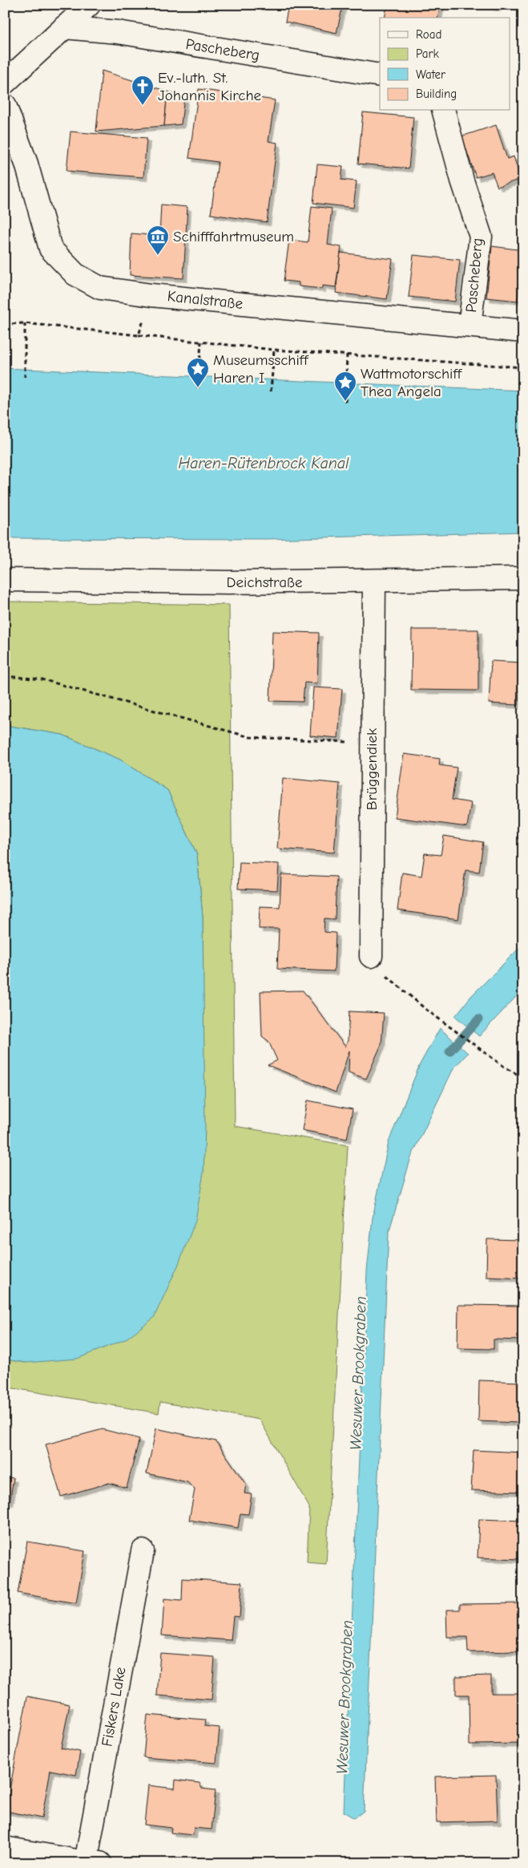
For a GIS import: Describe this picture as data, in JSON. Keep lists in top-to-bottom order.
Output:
{
  "streets": {
    "street": [
      "Pascheberg",
      "Kanalstraße",
      "Deichstraße",
      "Brüggendiek",
      "Fiskers Lake"
    ]
  },
  "crossings": [
    ["Pascheberg", "Kanalstraße"],
    ["Deichstraße", "Brüggendiek"]
  ],
  "water": ["Haren-Rütenbrock Kanal", "Wesuwer Brookgraben"],
  "places": {
    "church": ["Ev.-luth. St. Johannis Kirche"],
    "museum": ["Schifffahrtmuseum"],
    "place": ["Museumsschiff Haren I", "Wattmotorschiff Thea Angela"]
  },
  "legend": [
    "Road",
    "Park",
    "Water",
    "Building"
  ]
}
